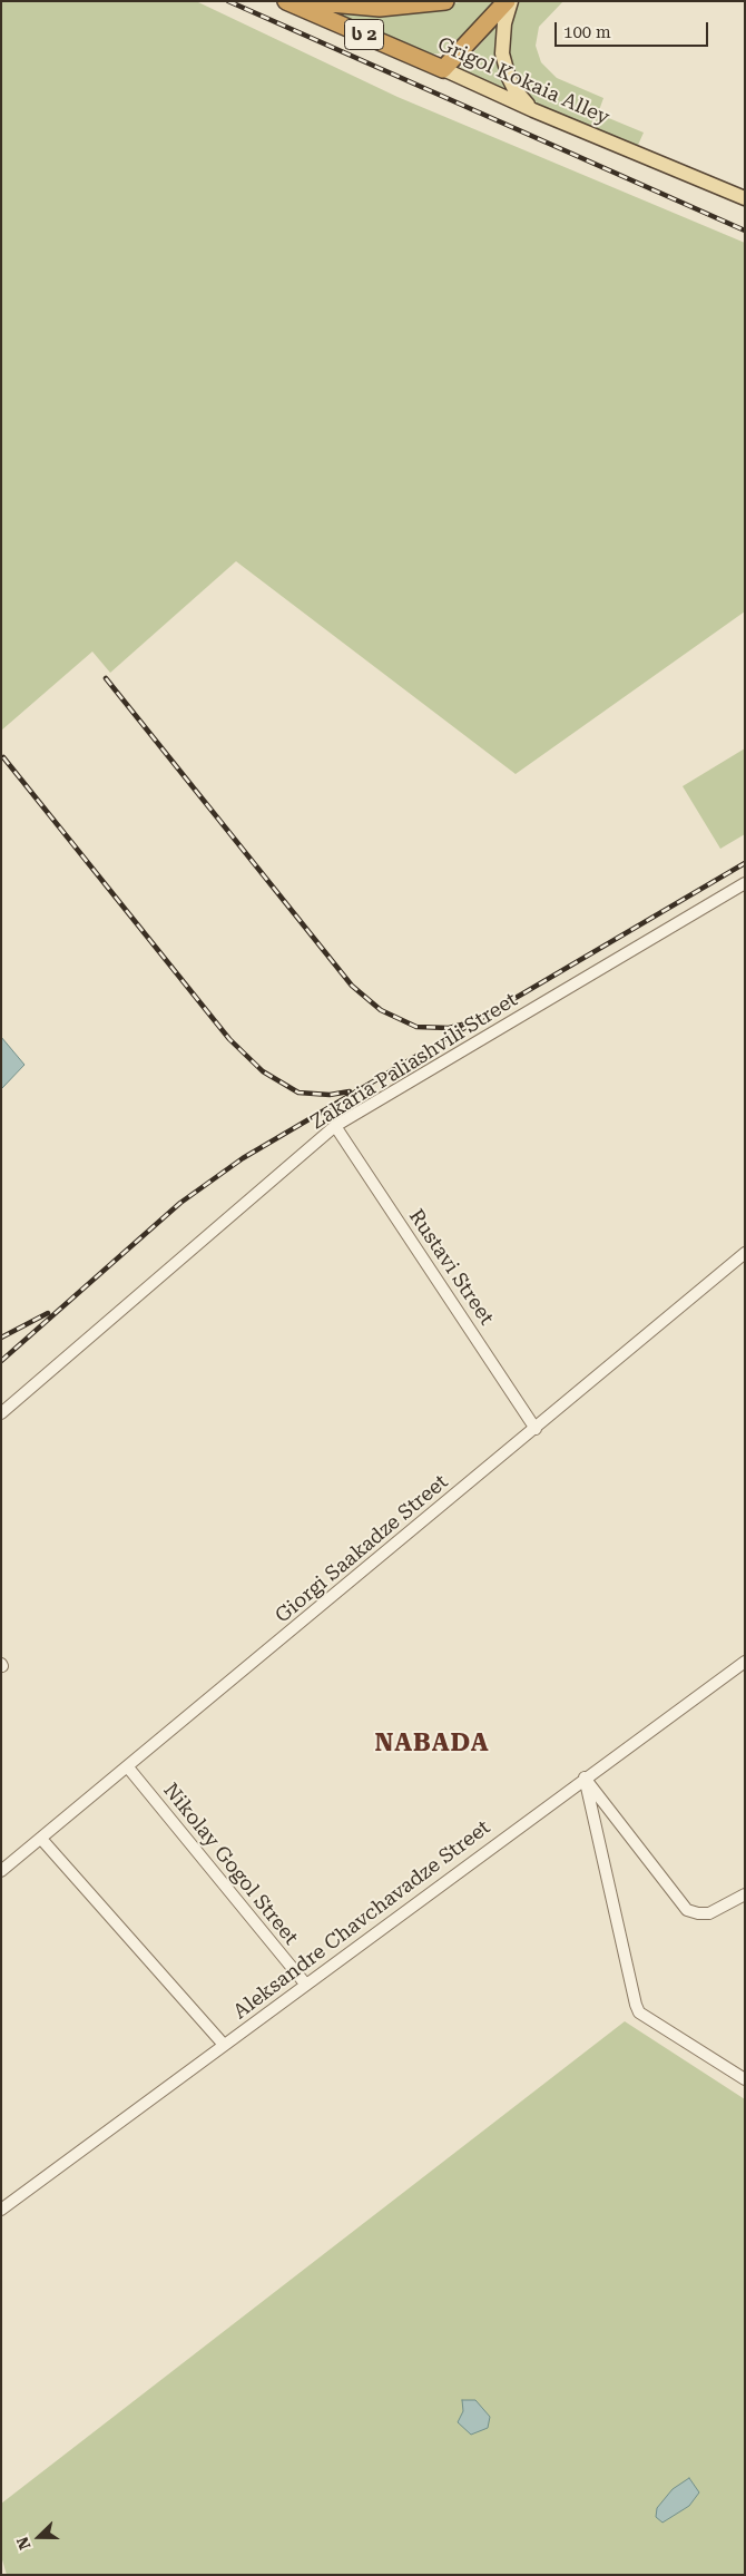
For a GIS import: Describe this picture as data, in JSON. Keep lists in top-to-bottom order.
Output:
{
  "streets": {
    "highway": ["ს 2", "Grigol Kokaia Alley"],
    "street": [
      "Zakaria Paliashvili Street",
      "Rustavi Street",
      "Giorgi Saakadze Street",
      "Nikolay Gogol Street",
      "Aleksandre Chavchavadze Street"
    ]
  },
  "crossings": [
    ["Zakaria Paliashvili Street", "Rustavi Street"],
    ["Rustavi Street", "Giorgi Saakadze Street"],
    ["Giorgi Saakadze Street", "Nikolay Gogol Street"],
    ["Nikolay Gogol Street", "Aleksandre Chavchavadze Street"]
  ],
  "districts": ["NABADA"],
  "scale_bar": "100 m",
  "north": "left"
}
